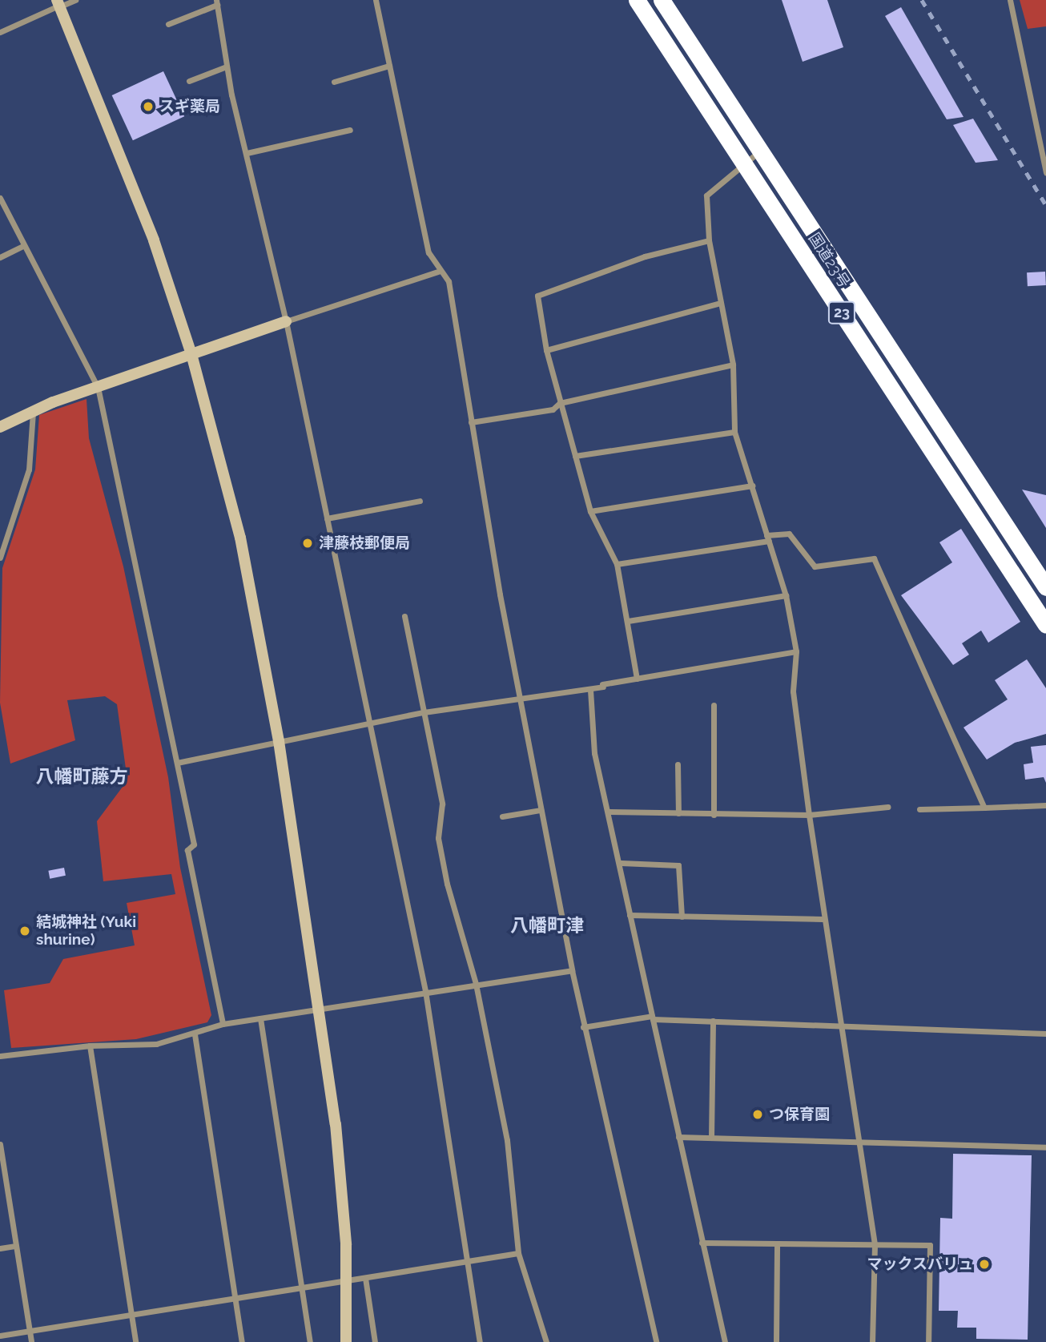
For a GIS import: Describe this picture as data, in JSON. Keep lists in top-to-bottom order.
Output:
{
  "streets": {
    "highway": ["国道23号", "23"]
  },
  "districts": ["八幡町藤方", "八幡町津"],
  "places": [
    "スギ薬局",
    "津藤枝郵便局",
    "結城神社 (Yuki shurine)",
    "つ保育園",
    "マックスバリュ"
  ]
}
